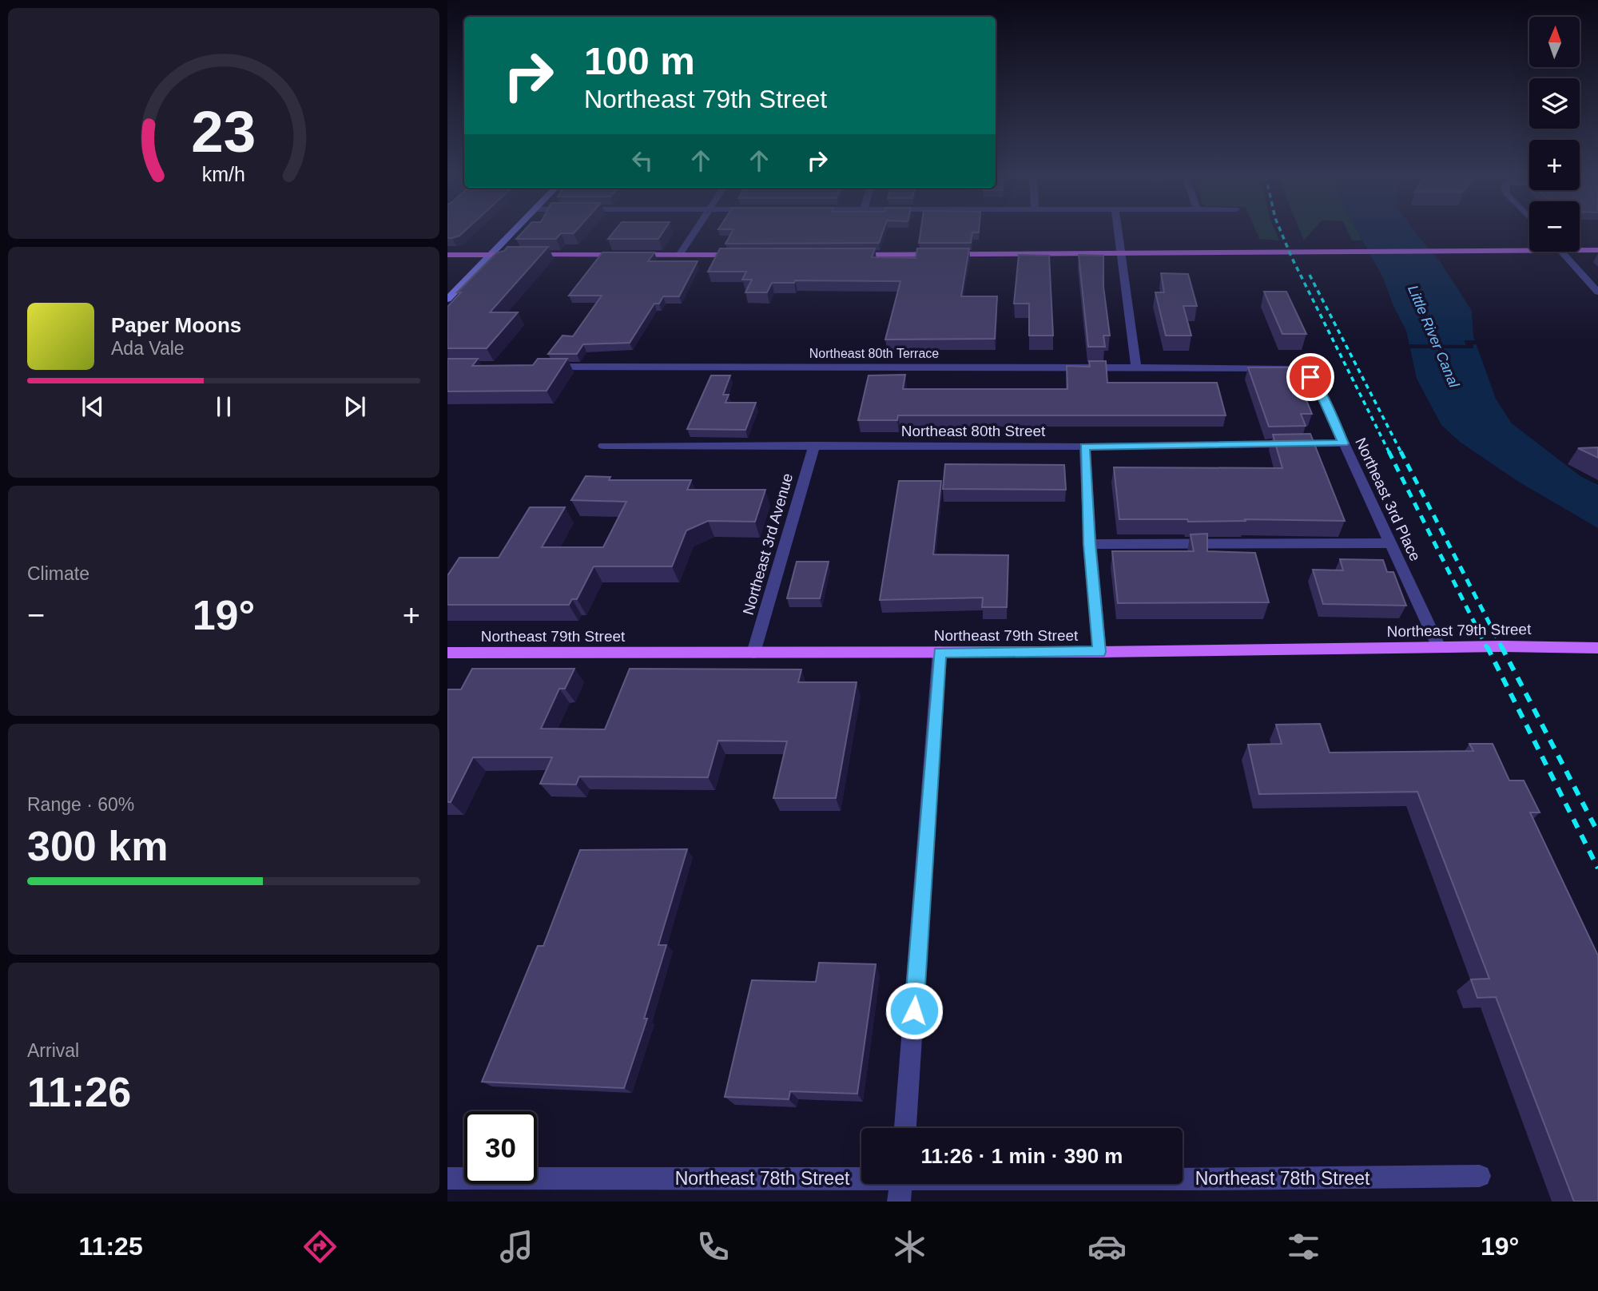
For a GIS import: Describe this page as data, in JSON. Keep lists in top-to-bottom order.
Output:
{
  "streets": {
    "main road": ["Northeast 79th Street"],
    "street": [
      "Northeast 80th Terrace",
      "Northeast 80th Street",
      "Northeast 3rd Place",
      "Northeast 3rd Avenue",
      "Northeast 78th Street"
    ]
  },
  "crossings": [
    ["Northeast 80th Terrace", "Northeast 3rd Place"],
    ["Northeast 80th Street", "Northeast 3rd Place"],
    ["Northeast 80th Street", "Northeast 3rd Avenue"],
    ["Northeast 3rd Place", "Northeast 79th Street"],
    ["Northeast 3rd Avenue", "Northeast 79th Street"]
  ],
  "water": ["Little River Canal"],
  "north": "top",
  "page": {
    "map_buttons": ["+", "−"],
    "turn": ["100 m", "Northeast 79th Street"],
    "song": ["Paper Moons", "Ada Vale"],
    "tile": [
      "Climate",
      ["Range · 60%", "300 km"],
      ["Arrival", "11:26"]
    ],
    "heat": ["−", "19°", "+"],
    "limit": "30",
    "trip": "11:26 · 1 min · 390 m",
    "tabs": ["11:25", "19°"],
    "gauge": ["23", "km/h"]
  }
}
